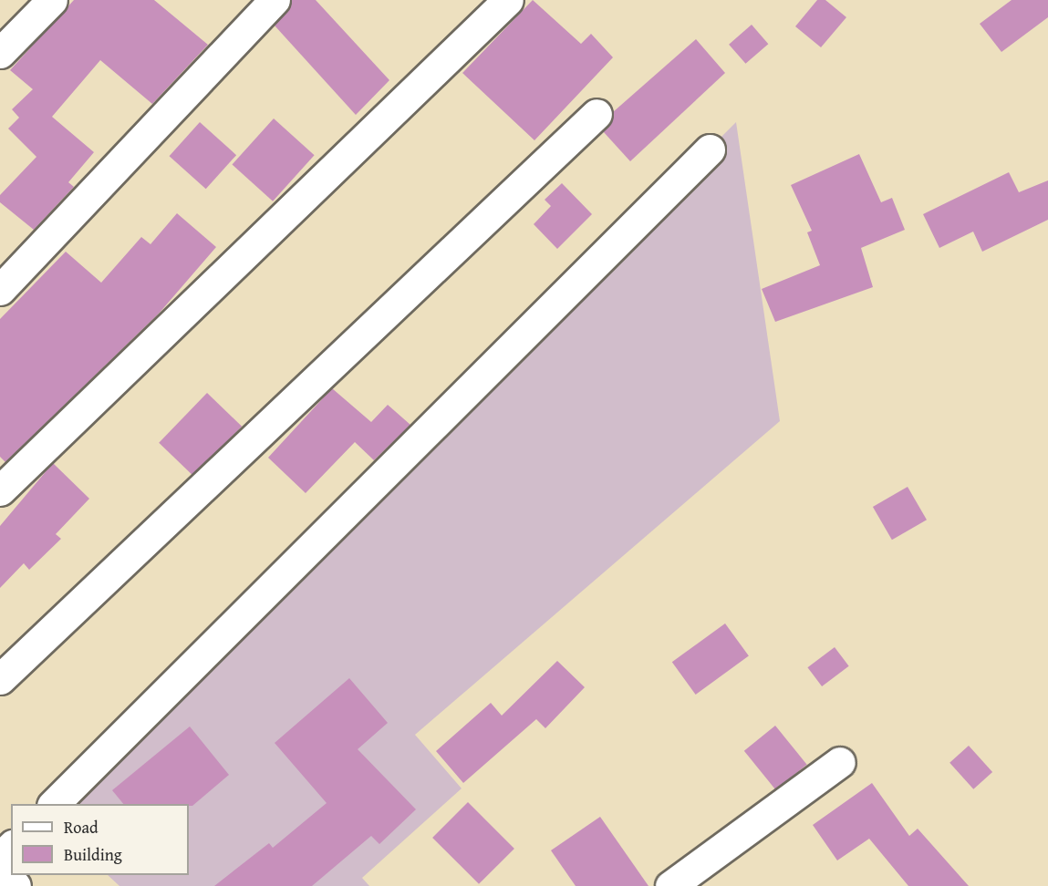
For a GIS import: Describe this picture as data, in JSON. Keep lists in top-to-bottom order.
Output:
{
  "legend": ["Road", "Building"]
}
